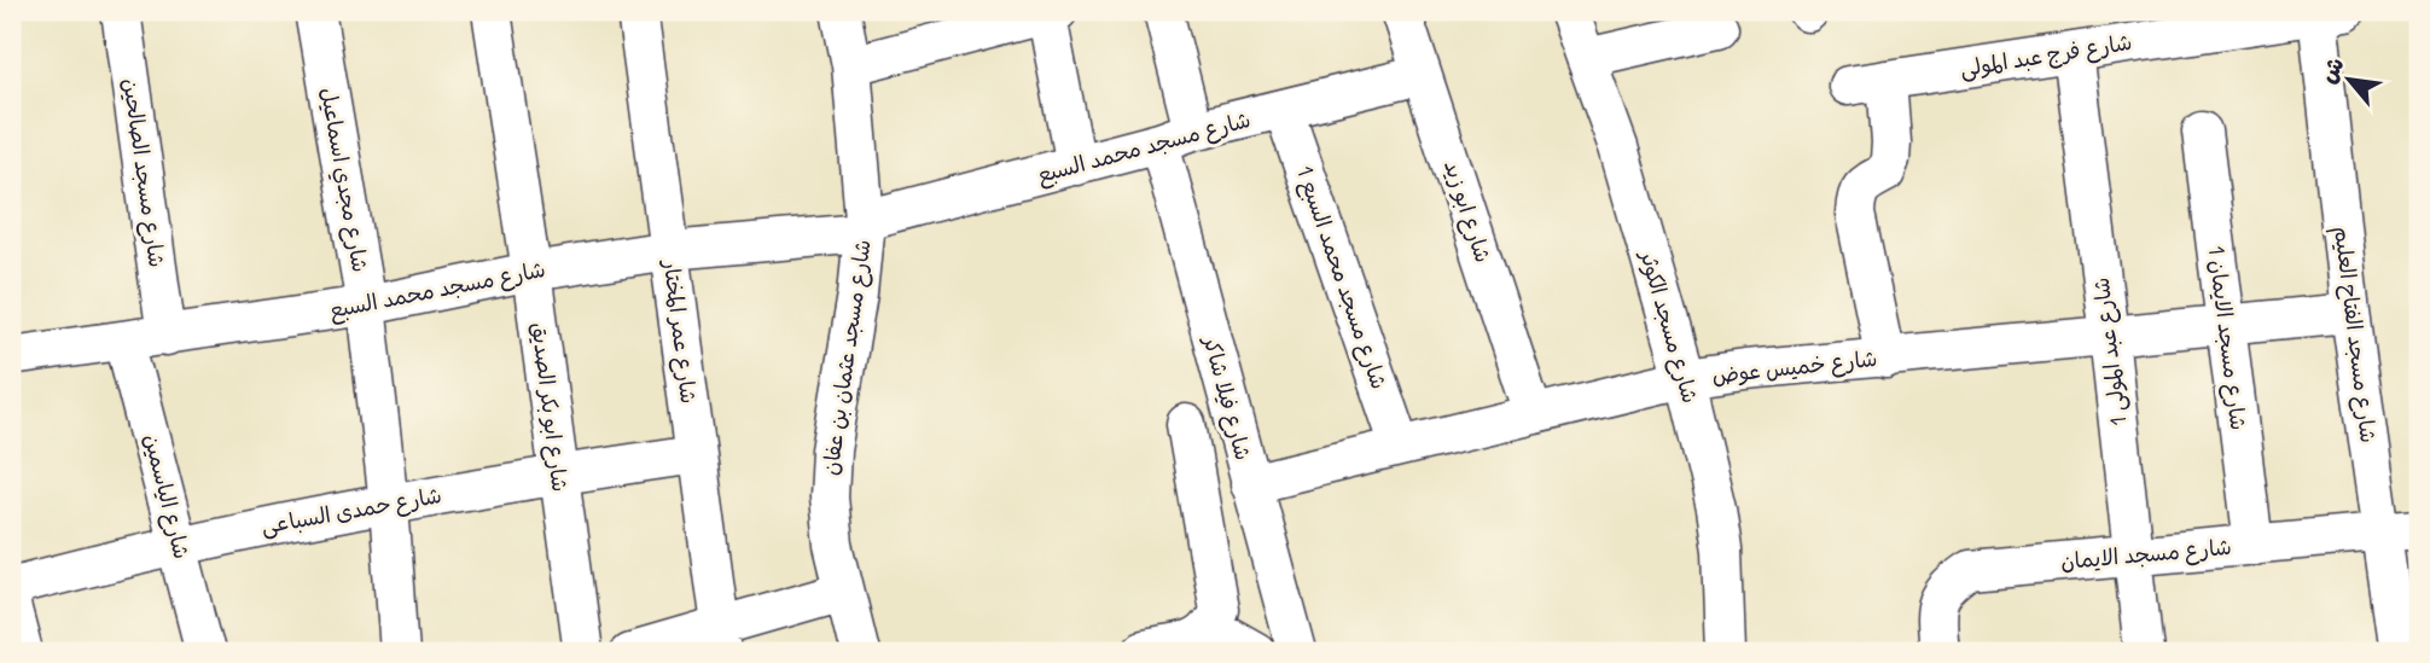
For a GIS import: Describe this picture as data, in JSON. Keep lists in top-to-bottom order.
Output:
{
  "streets": {
    "street": [
      "شارع فرج عبد المولى",
      "شارع مسجد محمد السبع",
      "شارع مسجد الصالحين",
      "شارع مجدي اسماعيل",
      "شارع ابو زيد",
      "شارع مسجد محمد السبع 1",
      "شارع مسجد الكوثر",
      "شارع عمر المختار",
      "شارع مسجد الفتاح العليم",
      "شارع مسجد الايمان 1",
      "شارع عبد المولى 1",
      "شارع مسجد عثمان بن عفان",
      "شارع خميس عوض",
      "شارع فيلا شاكر",
      "شارع ابو بكر الصديق",
      "شارع الياسمين",
      "شارع حمدى السباعى",
      "شارع مسجد الايمان"
    ]
  },
  "crossings": [
    ["شارع فرج عبد المولى", "شارع مسجد الفتاح العليم"],
    ["شارع فرج عبد المولى", "شارع عبد المولى 1"],
    ["شارع مسجد محمد السبع", "شارع مسجد الصالحين"],
    ["شارع مسجد محمد السبع", "شارع مجدي اسماعيل"],
    ["شارع مسجد محمد السبع", "شارع ابو زيد"],
    ["شارع مسجد محمد السبع", "شارع مسجد محمد السبع 1"],
    ["شارع مسجد محمد السبع", "شارع عمر المختار"],
    ["شارع مسجد محمد السبع", "شارع مسجد عثمان بن عفان"],
    ["شارع مسجد محمد السبع", "شارع فيلا شاكر"],
    ["شارع مسجد محمد السبع", "شارع ابو بكر الصديق"],
    ["شارع مسجد محمد السبع", "شارع الياسمين"],
    ["شارع مجدي اسماعيل", "شارع حمدى السباعى"],
    ["شارع ابو زيد", "شارع خميس عوض"],
    ["شارع مسجد محمد السبع 1", "شارع خميس عوض"],
    ["شارع مسجد الكوثر", "شارع خميس عوض"],
    ["شارع عمر المختار", "شارع حمدى السباعى"],
    ["شارع مسجد الفتاح العليم", "شارع خميس عوض"],
    ["شارع مسجد الفتاح العليم", "شارع مسجد الايمان"],
    ["شارع مسجد الايمان 1", "شارع خميس عوض"],
    ["شارع مسجد الايمان 1", "شارع مسجد الايمان"],
    ["شارع عبد المولى 1", "شارع خميس عوض"],
    ["شارع عبد المولى 1", "شارع مسجد الايمان"],
    ["شارع خميس عوض", "شارع فيلا شاكر"],
    ["شارع ابو بكر الصديق", "شارع حمدى السباعى"],
    ["شارع الياسمين", "شارع حمدى السباعى"]
  ],
  "north": "top left"
}
